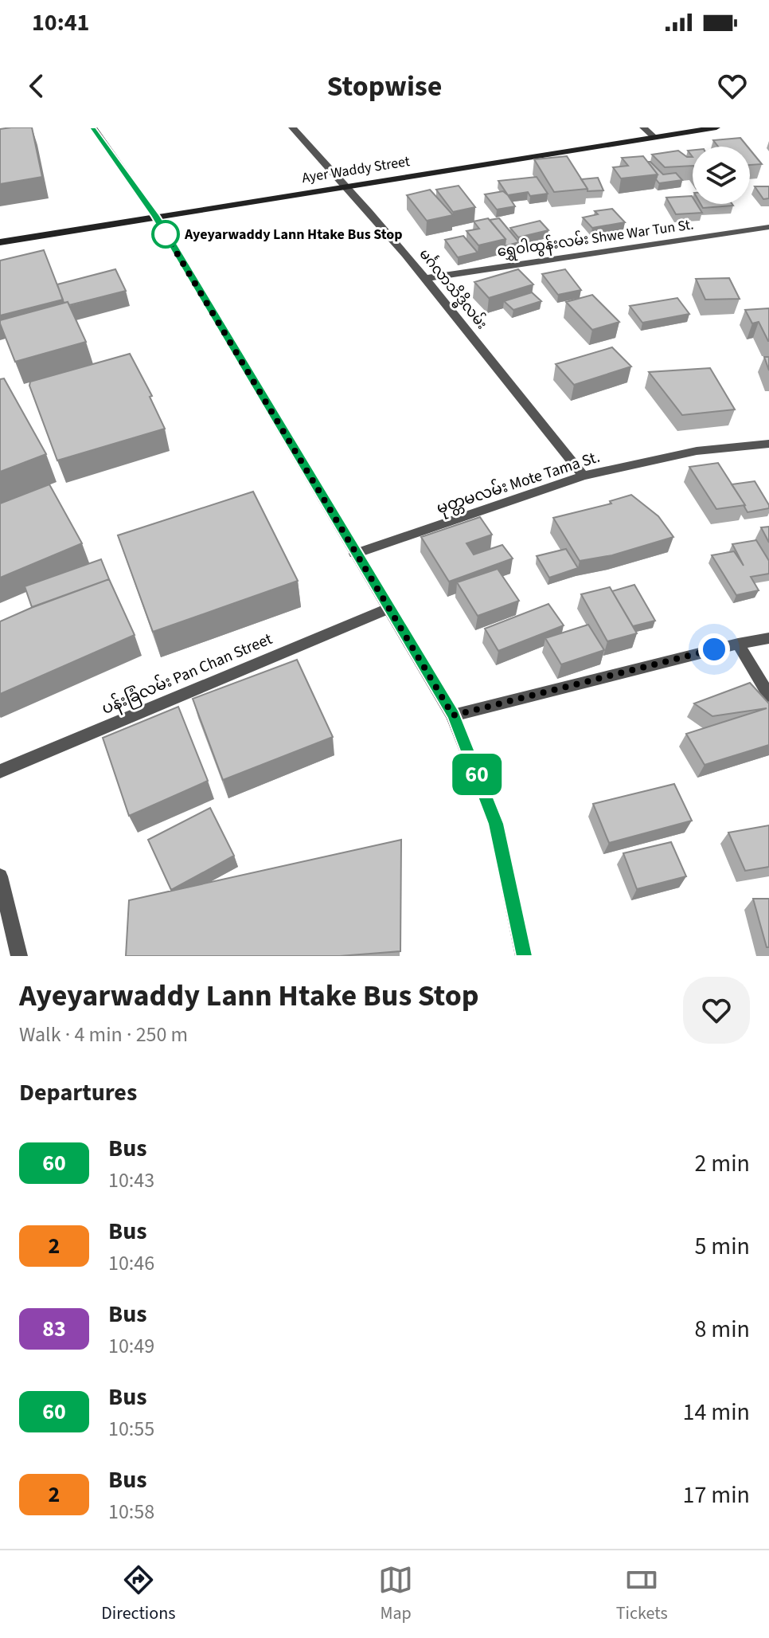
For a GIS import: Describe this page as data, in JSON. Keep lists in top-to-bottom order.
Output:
{
  "streets": {
    "main road": ["Ayer Waddy Street"],
    "street": [
      "ရွှေဝါထွန်းလမ်း Shwe War Tun St.",
      "မင်္ဂလာသိဒ္ဓိလမ်း",
      "မုတ္တမလမ်း Mote Tama St.",
      "ပန်းခြံလမ်း Pan Chan Street"
    ]
  },
  "crossings": [
    ["Ayer Waddy Street", "မင်္ဂလာသိဒ္ဓိလမ်း"],
    ["ရွှေဝါထွန်းလမ်း Shwe War Tun St.", "မင်္ဂလာသိဒ္ဓိလမ်း"],
    ["မင်္ဂလာသိဒ္ဓိလမ်း", "မုတ္တမလမ်း Mote Tama St."]
  ],
  "places": ["Ayeyarwaddy Lann Htake Bus Stop"],
  "lines": ["bus line 60"],
  "page": {
    "status": "10:41",
    "header": "Stopwise",
    "on_map": "60",
    "heading": [
      ["Ayeyarwaddy Lann Htake Bus Stop", "Walk · 4 min · 250 m"],
      "Departures"
    ],
    "list": [
      {
        "mark": "60",
        "name": "Bus",
        "note": "10:43",
        "value": "2 min"
      },
      {
        "mark": "2",
        "name": "Bus",
        "note": "10:46",
        "value": "5 min"
      },
      {
        "mark": "83",
        "name": "Bus",
        "note": "10:49",
        "value": "8 min"
      },
      {
        "mark": "60",
        "name": "Bus",
        "note": "10:55",
        "value": "14 min"
      },
      {
        "mark": "2",
        "name": "Bus",
        "note": "10:58",
        "value": "17 min"
      }
    ],
    "tabs": ["Directions", "Map", "Tickets"]
  }
}
